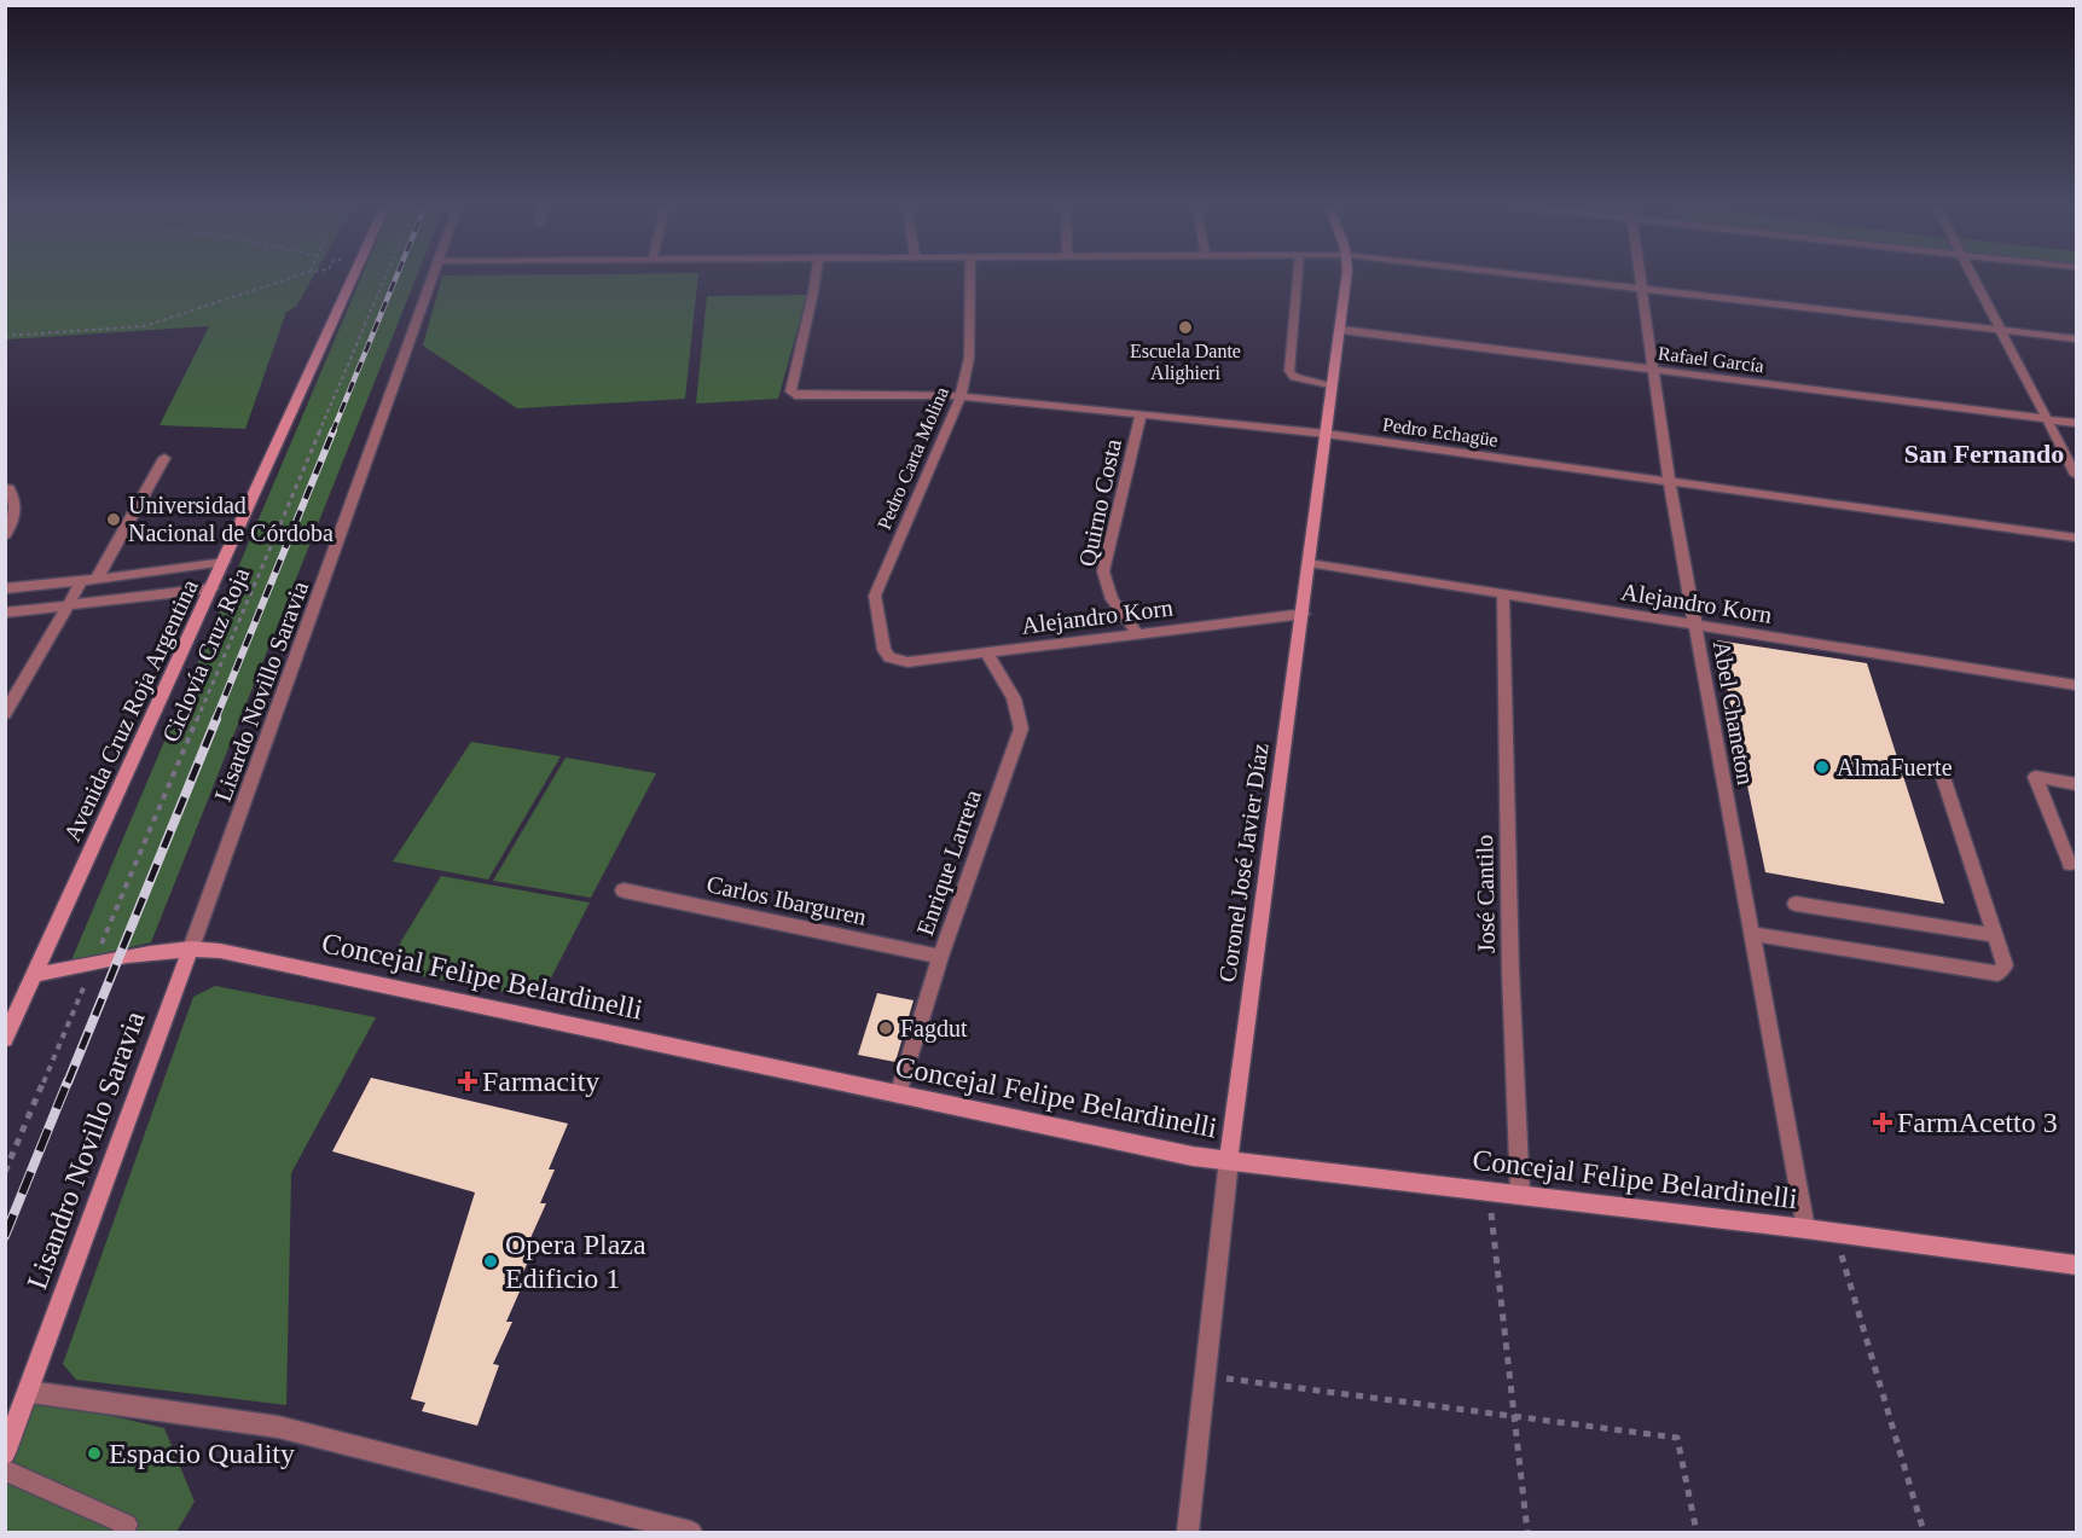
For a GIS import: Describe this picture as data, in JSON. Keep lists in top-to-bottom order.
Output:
{
  "streets": {
    "main road": [
      "Avenida Cruz Roja Argentina",
      "Coronel José Javier Díaz",
      "Concejal Felipe Belardinelli",
      "Lisandro Novillo Saravia"
    ],
    "street": [
      "Rafael García",
      "Pedro Echagüe",
      "Pedro Carta Molina",
      "Quirno Costa",
      "Alejandro Korn",
      "Lisardo Novillo Saravia",
      "Abel Chaneton",
      "Enrique Larreta",
      "José Cantilo",
      "Carlos Ibarguren"
    ],
    "path": ["Ciclovía Cruz Roja"]
  },
  "crossings": [
    ["Rafael García", "Abel Chaneton"],
    ["Rafael García", "Coronel José Javier Díaz"],
    ["Pedro Echagüe", "Pedro Carta Molina"],
    ["Pedro Echagüe", "Quirno Costa"],
    ["Pedro Echagüe", "Abel Chaneton"],
    ["Pedro Echagüe", "Coronel José Javier Díaz"],
    ["Pedro Carta Molina", "Alejandro Korn"],
    ["Quirno Costa", "Alejandro Korn"],
    ["Alejandro Korn", "Abel Chaneton"],
    ["Alejandro Korn", "Enrique Larreta"],
    ["Alejandro Korn", "Coronel José Javier Díaz"],
    ["Alejandro Korn", "José Cantilo"],
    ["Ciclovía Cruz Roja", "Concejal Felipe Belardinelli"],
    ["Lisardo Novillo Saravia", "Concejal Felipe Belardinelli"],
    ["Lisardo Novillo Saravia", "Lisandro Novillo Saravia"],
    ["Avenida Cruz Roja Argentina", "Concejal Felipe Belardinelli"],
    ["Abel Chaneton", "Concejal Felipe Belardinelli"],
    ["Enrique Larreta", "Carlos Ibarguren"],
    ["Enrique Larreta", "Concejal Felipe Belardinelli"],
    ["Coronel José Javier Díaz", "Concejal Felipe Belardinelli"],
    ["José Cantilo", "Concejal Felipe Belardinelli"],
    ["Concejal Felipe Belardinelli", "Lisandro Novillo Saravia"]
  ],
  "districts": ["San Fernando"],
  "places": {
    "other": [
      "Escuela Dante Alighieri",
      "Universidad Nacional de Córdoba",
      "AlmaFuerte",
      "Fagdut",
      "Opera Plaza Edificio 1",
      "Espacio Quality"
    ],
    "health": ["Farmacity", "FarmAcetto 3"]
  }
}
